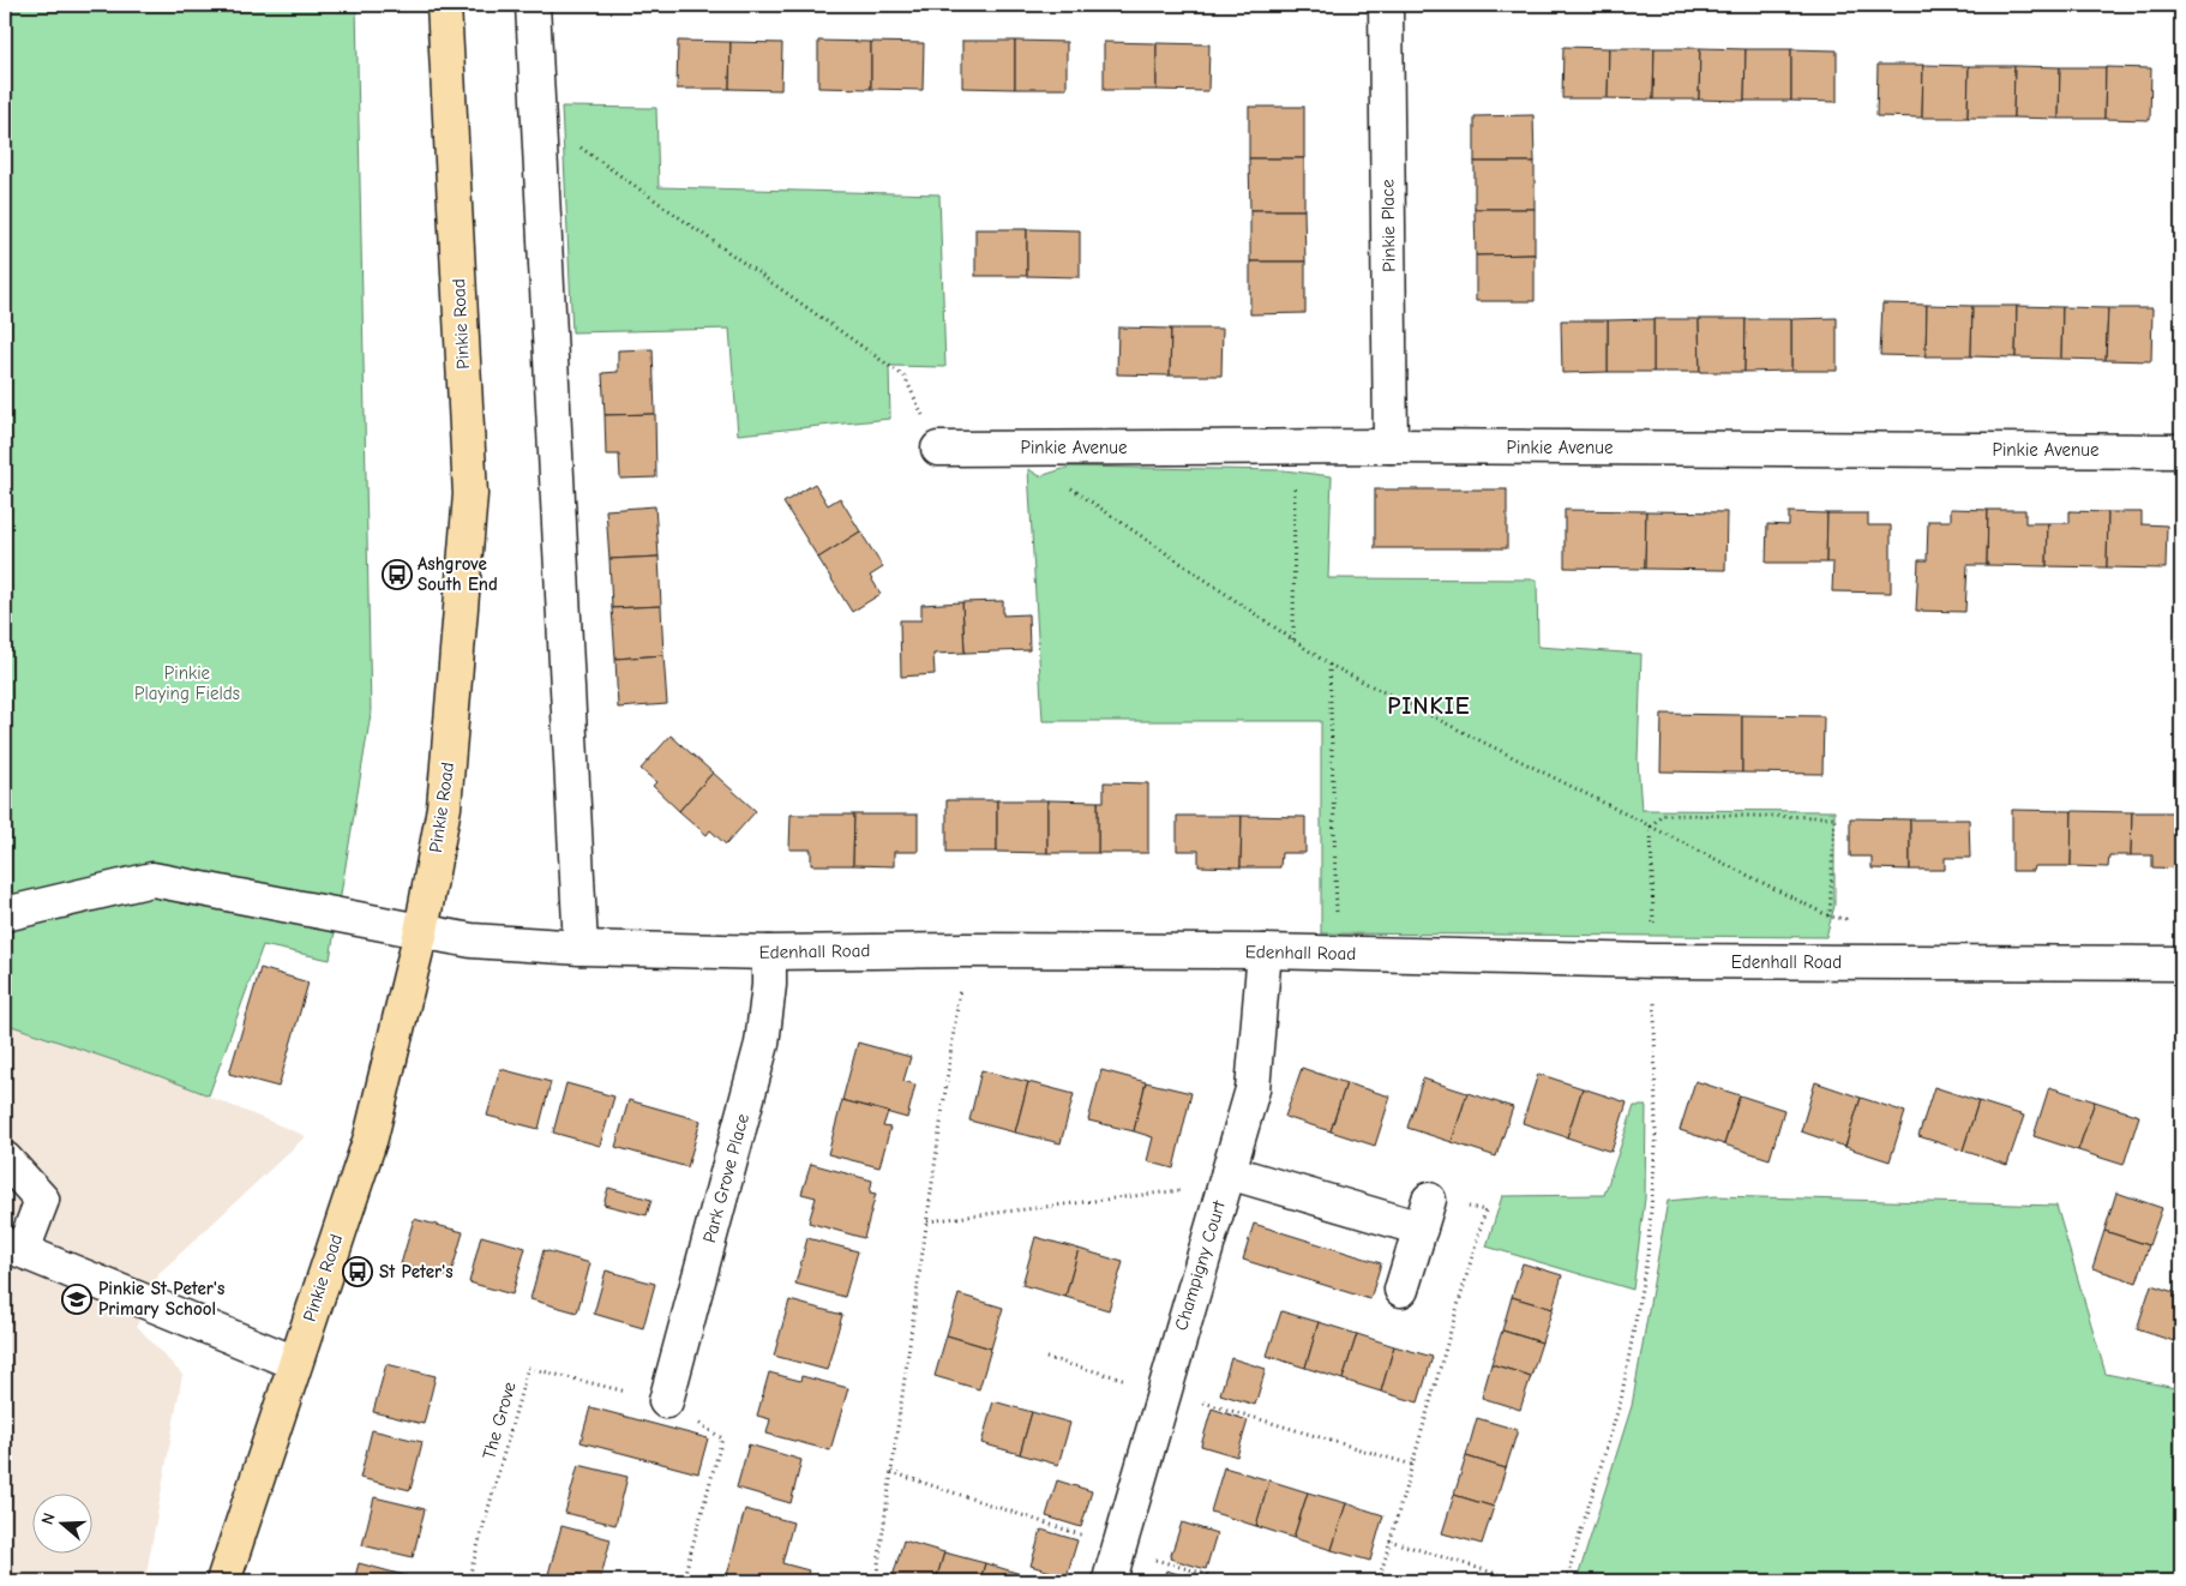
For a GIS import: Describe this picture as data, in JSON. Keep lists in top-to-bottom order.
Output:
{
  "streets": {
    "main road": ["Pinkie Road"],
    "street": [
      "Pinkie Place",
      "Pinkie Avenue",
      "Edenhall Road",
      "Park Grove Place",
      "Champigny Court"
    ],
    "path": ["The Grove"]
  },
  "crossings": [
    ["Pinkie Place", "Pinkie Avenue"],
    ["Pinkie Road", "Edenhall Road"],
    ["Edenhall Road", "Park Grove Place"],
    ["Edenhall Road", "Champigny Court"],
    ["Park Grove Place", "The Grove"]
  ],
  "districts": ["PINKIE"],
  "parks": ["Pinkie Playing Fields"],
  "places": {
    "bus stop": ["Ashgrove South End", "St Peter's"],
    "school or university": ["Pinkie St Peter's Primary School"]
  },
  "north": "left"
}
